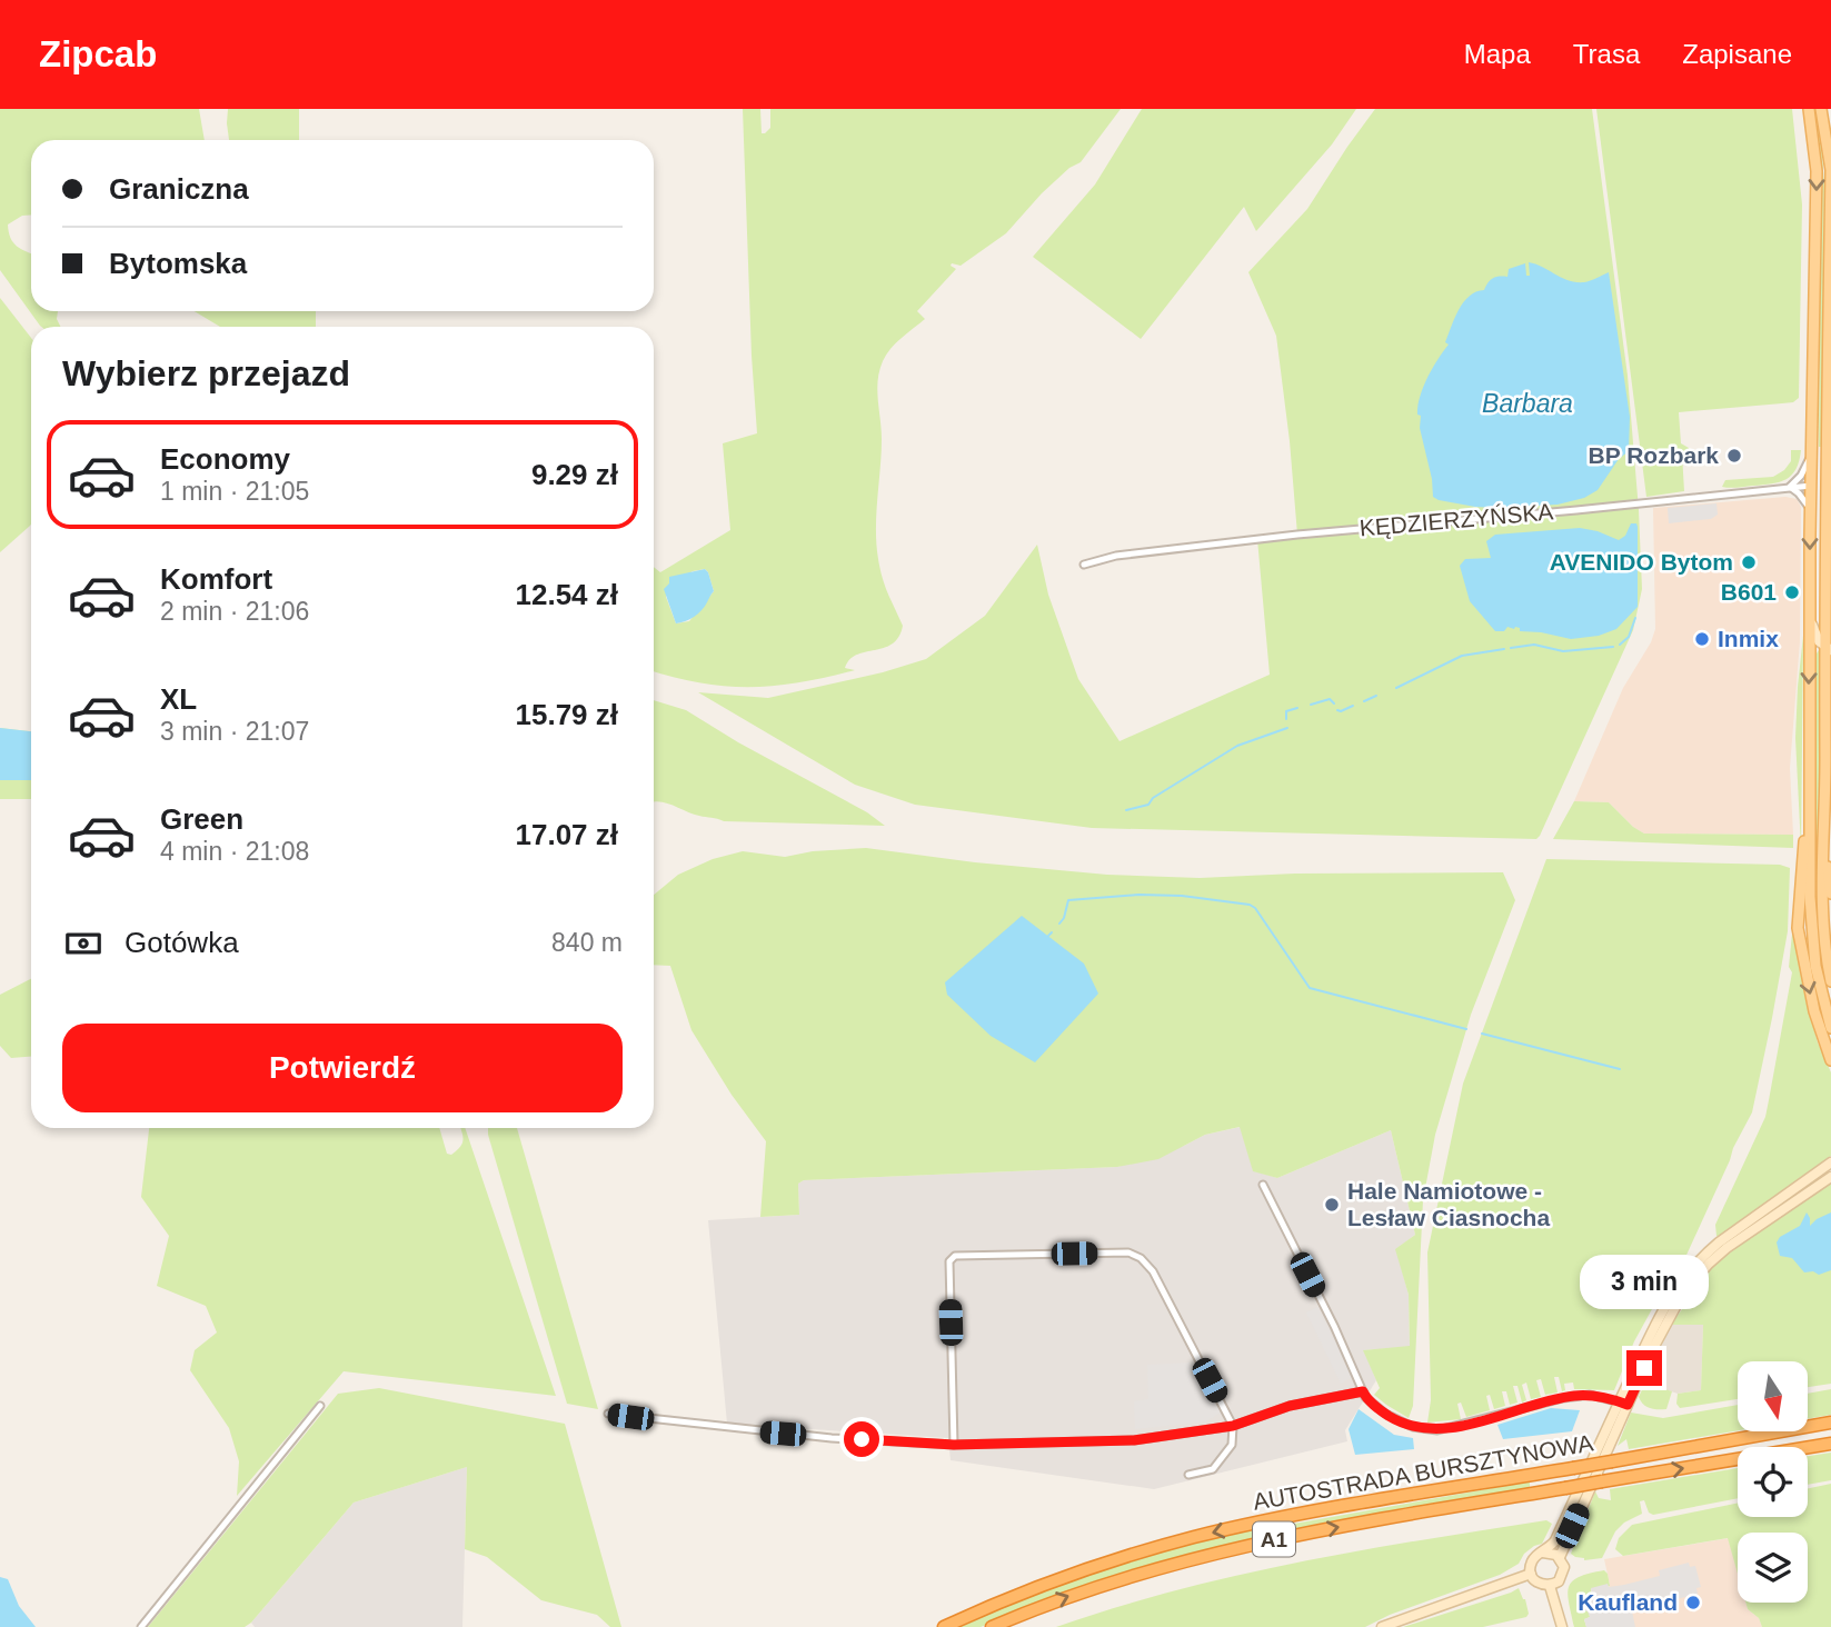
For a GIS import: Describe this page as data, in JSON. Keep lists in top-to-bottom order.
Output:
{
  "streets": {
    "highway": ["AUTOSTRADA BURSZTYNOWA", "A1"],
    "street": ["KĘDZIERZYŃSKA"]
  },
  "water": ["Barbara"],
  "places": [
    "BP Rozbark",
    "AVENIDO Bytom",
    "B601",
    "Inmix",
    "Hale Namiotowe - Lesław Ciasnocha",
    "Kaufland"
  ],
  "north": "bottom",
  "page": {
    "header": "Zipcab",
    "nav": ["Mapa", "Trasa", "Zapisane"],
    "banner": ["Graniczna", "Bytomska"],
    "heading": "Wybierz przejazd",
    "list": [
      {
        "name": "Economy",
        "note": "1 min · 21:05",
        "value": "9.29 zł"
      },
      {
        "name": "Komfort",
        "note": "2 min · 21:06",
        "value": "12.54 zł"
      },
      {
        "name": "XL",
        "note": "3 min · 21:07",
        "value": "15.79 zł"
      },
      {
        "name": "Green",
        "note": "4 min · 21:08",
        "value": "17.07 zł"
      }
    ],
    "pay": ["Gotówka", "840 m"],
    "buttons": "Potwierdź",
    "bubble": "3 min"
  }
}
